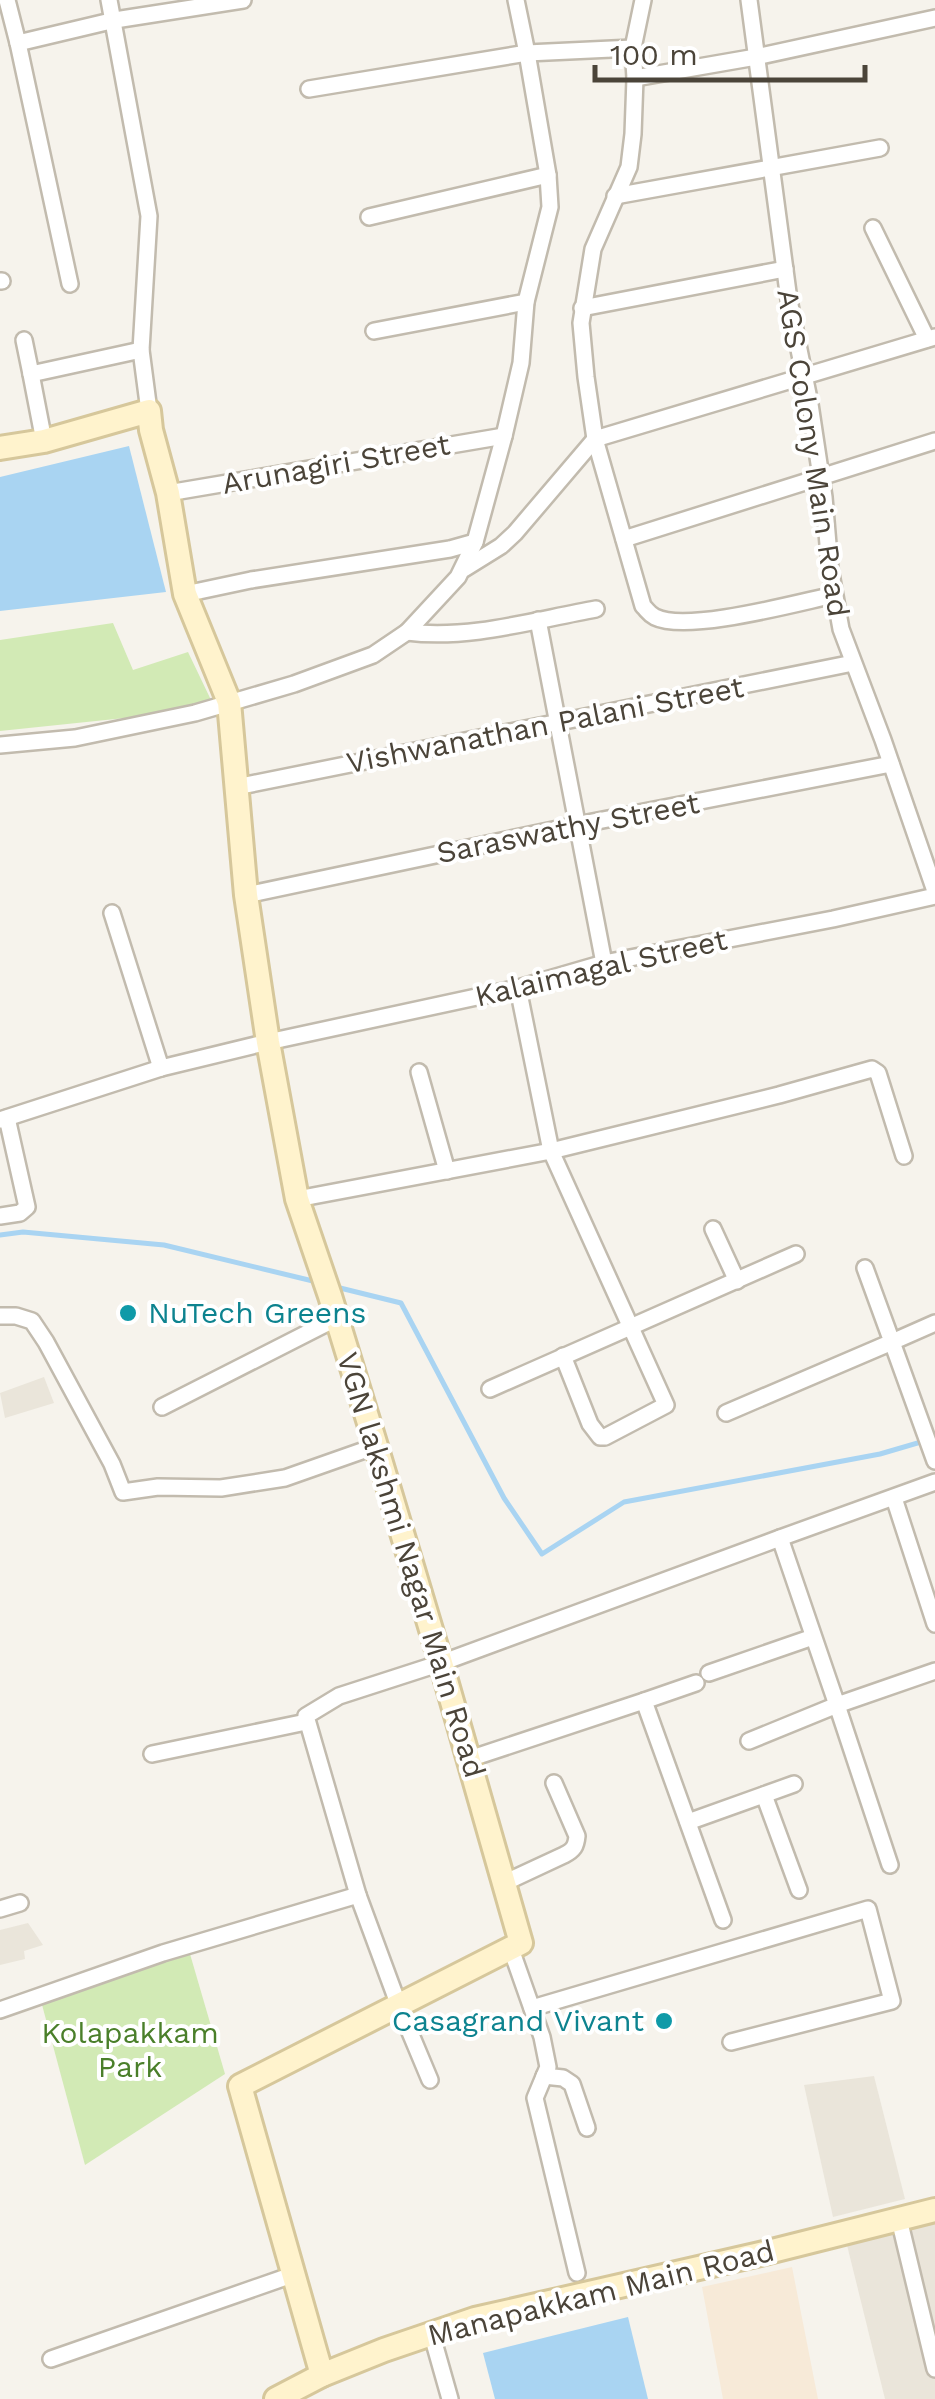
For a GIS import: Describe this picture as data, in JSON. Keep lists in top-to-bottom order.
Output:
{
  "streets": {
    "street": [
      "AGS Colony Main Road",
      "Arunagiri Street",
      "Vishwanathan Palani Street",
      "Saraswathy Street",
      "Kalaimagal Street",
      "VGN lakshmi Nagar Main Road",
      "Manapakkam Main Road"
    ]
  },
  "crossings": [
    ["AGS Colony Main Road", "Vishwanathan Palani Street"],
    ["AGS Colony Main Road", "Saraswathy Street"],
    ["AGS Colony Main Road", "Kalaimagal Street"],
    ["Arunagiri Street", "VGN lakshmi Nagar Main Road"],
    ["Vishwanathan Palani Street", "VGN lakshmi Nagar Main Road"],
    ["Saraswathy Street", "VGN lakshmi Nagar Main Road"],
    ["Kalaimagal Street", "VGN lakshmi Nagar Main Road"]
  ],
  "parks": ["Kolapakkam Park"],
  "places": ["NuTech Greens", "Casagrand Vivant"],
  "scale_bar": "100 m"
}
